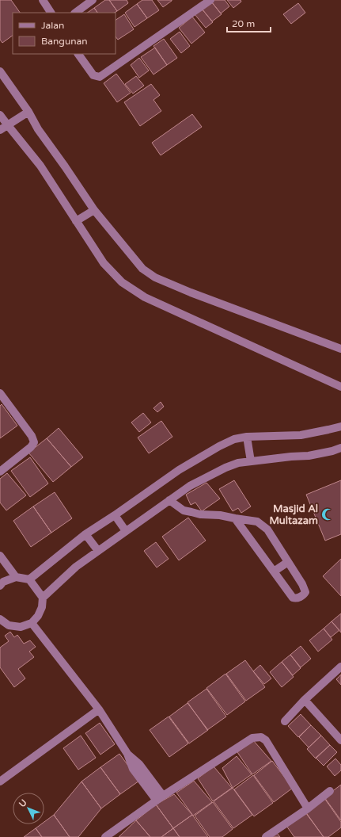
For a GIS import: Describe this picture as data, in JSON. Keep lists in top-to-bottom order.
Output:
{
  "places": {
    "mosque": ["Masjid Al Multazam"]
  },
  "legend": ["Jalan", "Bangunan"],
  "scale_bar": "20 m",
  "north": "top left"
}
